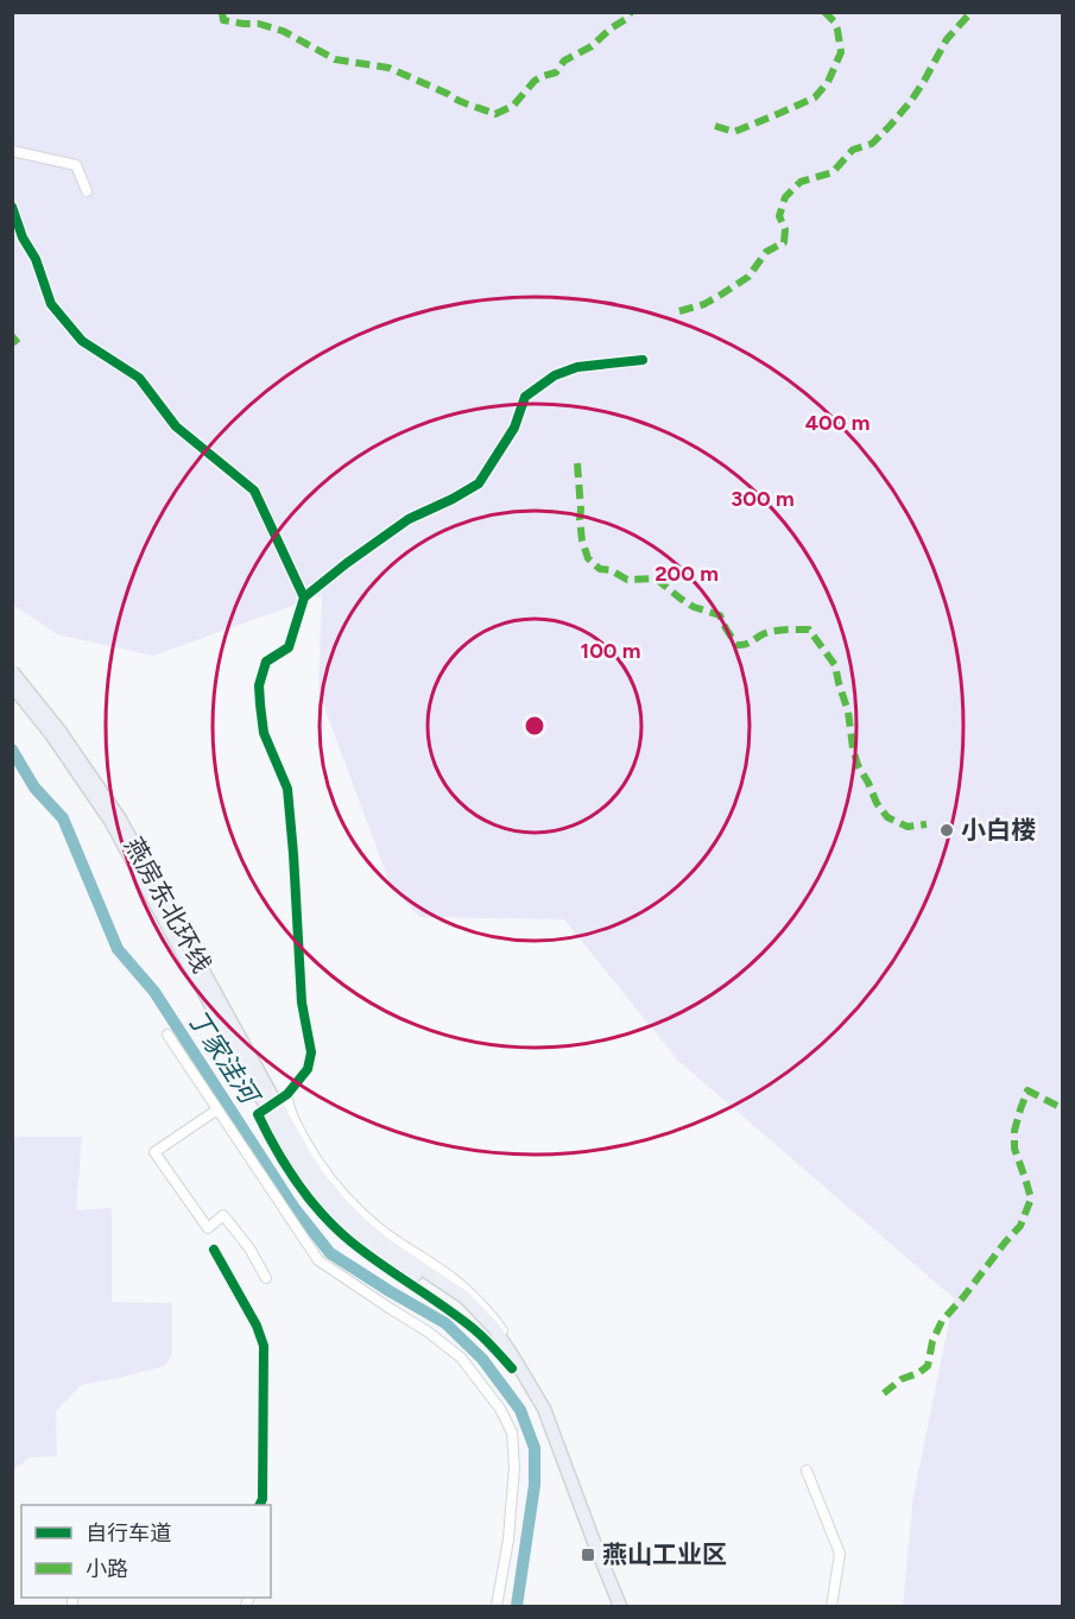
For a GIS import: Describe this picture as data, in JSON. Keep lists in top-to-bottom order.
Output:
{
  "streets": {
    "main road": ["燕房东北环线"]
  },
  "water": ["丁家洼河"],
  "places": {
    "other": ["小白楼"],
    "transit": ["燕山工业区"]
  },
  "legend": ["自行车道", "小路"],
  "rings": [
    "400 m",
    "300 m",
    "200 m",
    "100 m"
  ]
}
